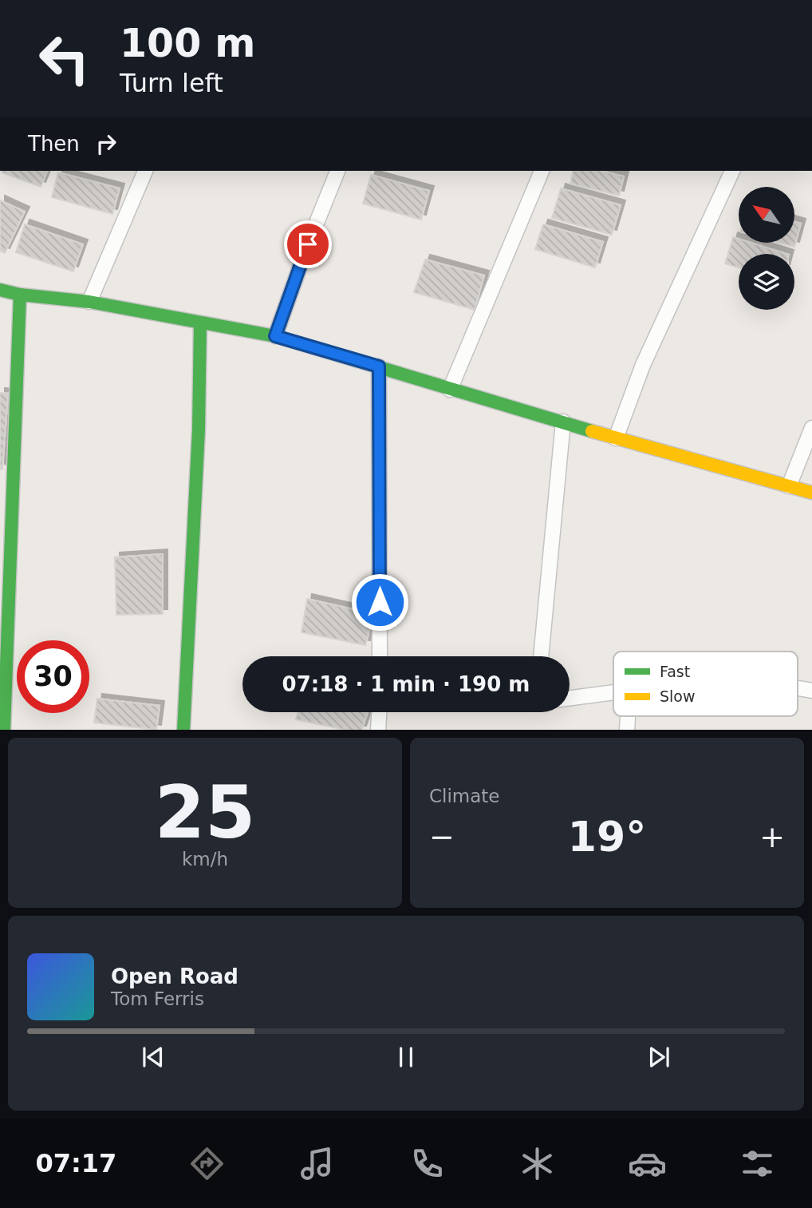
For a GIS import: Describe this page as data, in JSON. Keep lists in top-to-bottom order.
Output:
{
  "legend": ["Fast", "Slow"],
  "north": "top left",
  "page": {
    "turn": ["100 m", "Turn left"],
    "then": "Then",
    "limit": "30",
    "trip": "07:18 · 1 min · 190 m",
    "tile": [
      ["25", "km/h"],
      "Climate"
    ],
    "heat": ["−", "19°", "+"],
    "song": ["Open Road", "Tom Ferris"],
    "tabs": "07:17"
  }
}
